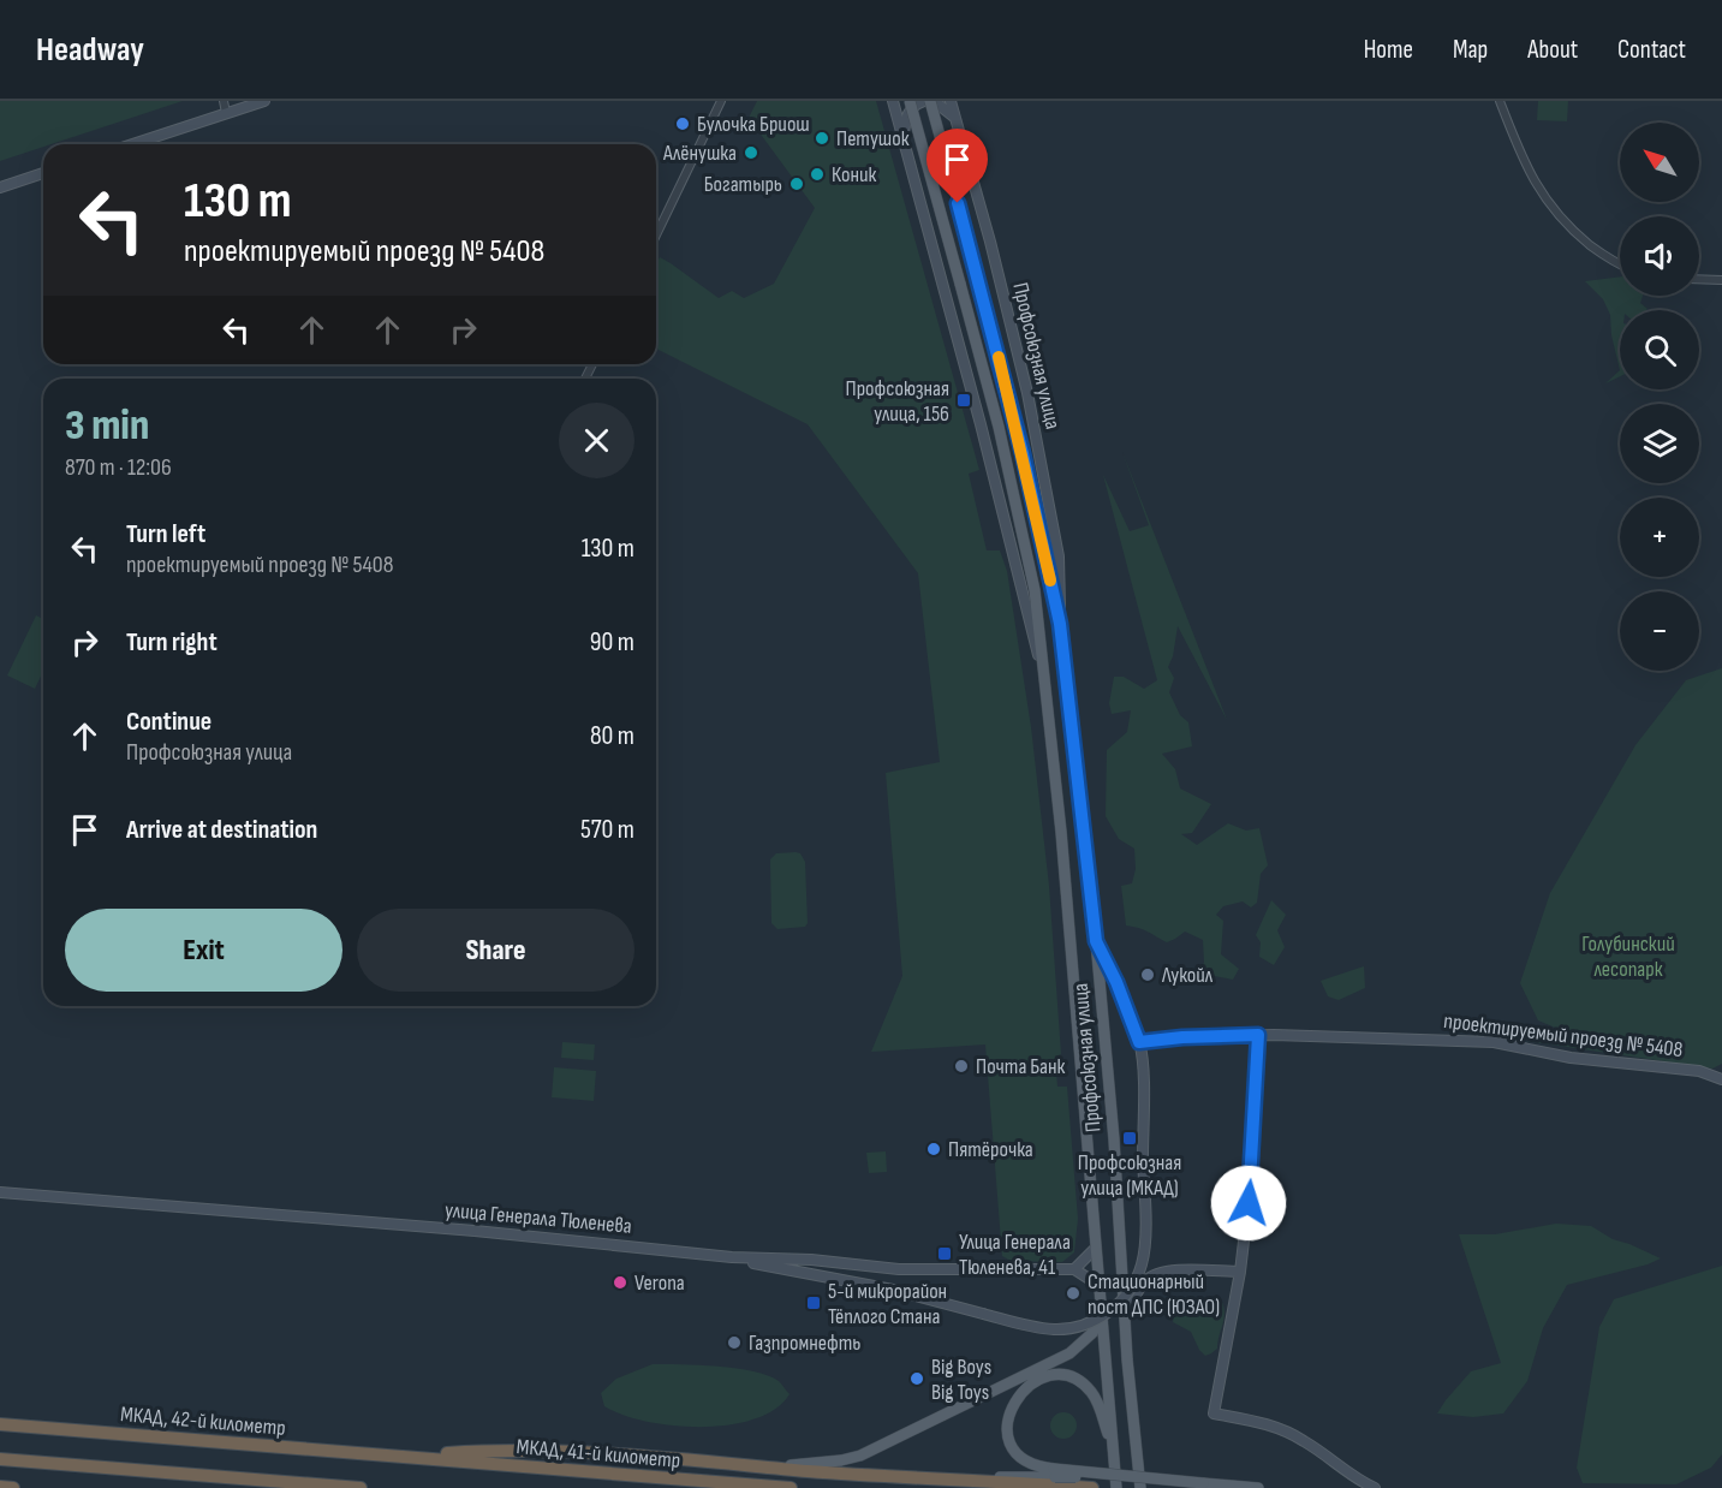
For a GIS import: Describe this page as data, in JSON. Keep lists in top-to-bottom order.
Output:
{
  "streets": {
    "highway": ["МКАД, 42-й километр", "МКАД, 41-й километр"],
    "main road": ["Профсоюзная улица"],
    "street": ["проектируемый проезд № 5408", "улица Генерала Тюленева"]
  },
  "crossings": [
    ["МКАД, 42-й километр", "МКАД, 41-й километр"]
  ],
  "parks": ["Голубинский лесопарк"],
  "places": {
    "other": [
      "Булочка Бриош",
      "Петушок",
      "Алёнушка",
      "Коник",
      "Богатырь",
      "Лукойл",
      "Почта Банк",
      "Пятёрочка",
      "Verona",
      "Стационарный пост ДПС (ЮЗАО)",
      "Газпромнефть",
      "Big Boys Big Toys"
    ],
    "transit": [
      "Профсоюзная улица, 156",
      "Профсоюзная улица (МКАД)",
      "Улица Генерала Тюленева, 41",
      "5-й микрорайон Тёплого Стана"
    ]
  },
  "north": "top left",
  "page": {
    "header": "Headway",
    "nav": [
      "Home",
      "Map",
      "About",
      "Contact"
    ],
    "map_buttons": ["+", "−"],
    "turn": ["130 m", "проектируемый проезд № 5408"],
    "heading": ["3 min", "870 m · 12:06"],
    "list": [
      {
        "name": "Turn left",
        "note": "проектируемый проезд № 5408",
        "value": "130 m"
      },
      {
        "name": "Turn right",
        "value": "90 m"
      },
      {
        "name": "Continue",
        "note": "Профсоюзная улица",
        "value": "80 m"
      },
      {
        "name": "Arrive at destination",
        "value": "570 m"
      }
    ],
    "buttons": ["Exit", "Share"]
  }
}
